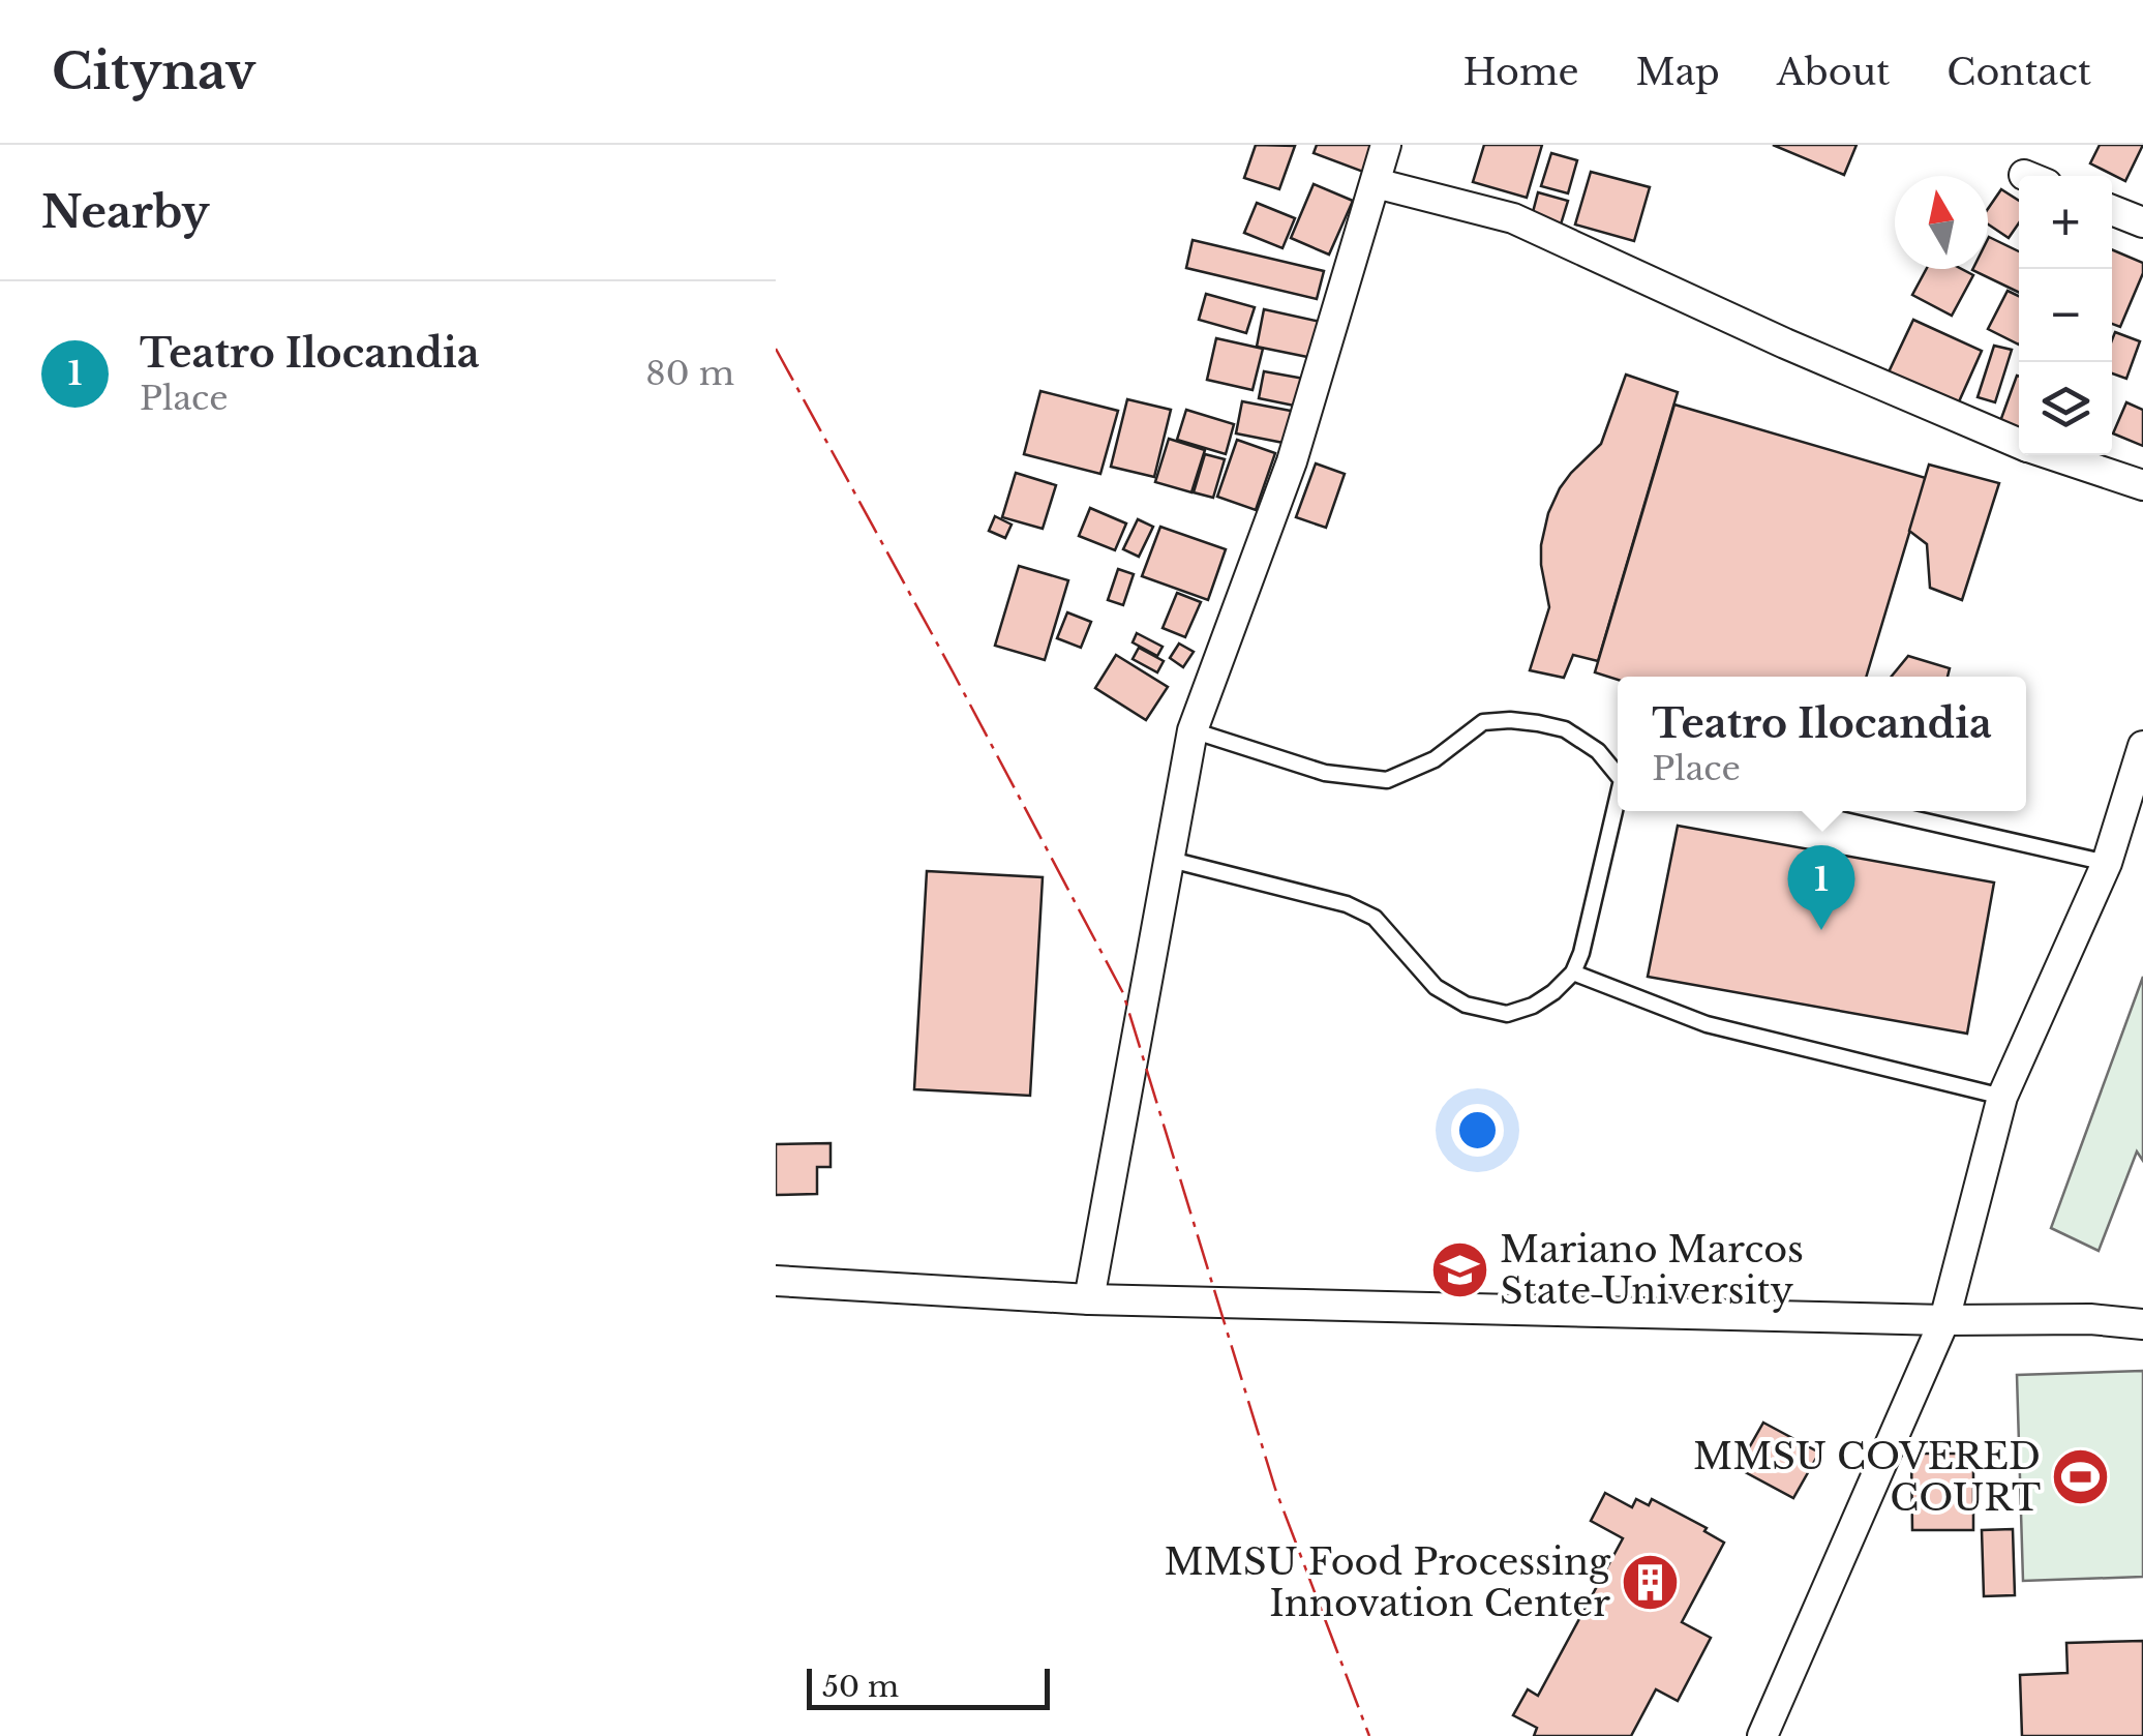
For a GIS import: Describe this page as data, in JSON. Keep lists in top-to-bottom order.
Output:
{
  "places": {
    "school or university": ["Mariano Marcos State University"],
    "sports": ["MMSU COVERED COURT"],
    "building": ["MMSU Food Processing Innovation Center"]
  },
  "scale_bar": "50 m",
  "north": "top",
  "page": {
    "header": "Citynav",
    "nav": [
      "Home",
      "Map",
      "About",
      "Contact"
    ],
    "heading": "Nearby",
    "map_buttons": ["+", "−"],
    "list": [
      {
        "mark": "1",
        "name": "Teatro Ilocandia",
        "note": "Place",
        "value": "80 m"
      }
    ],
    "popup": ["Teatro Ilocandia", "Place"],
    "pins": "1",
    "scale": "50 m"
  }
}
